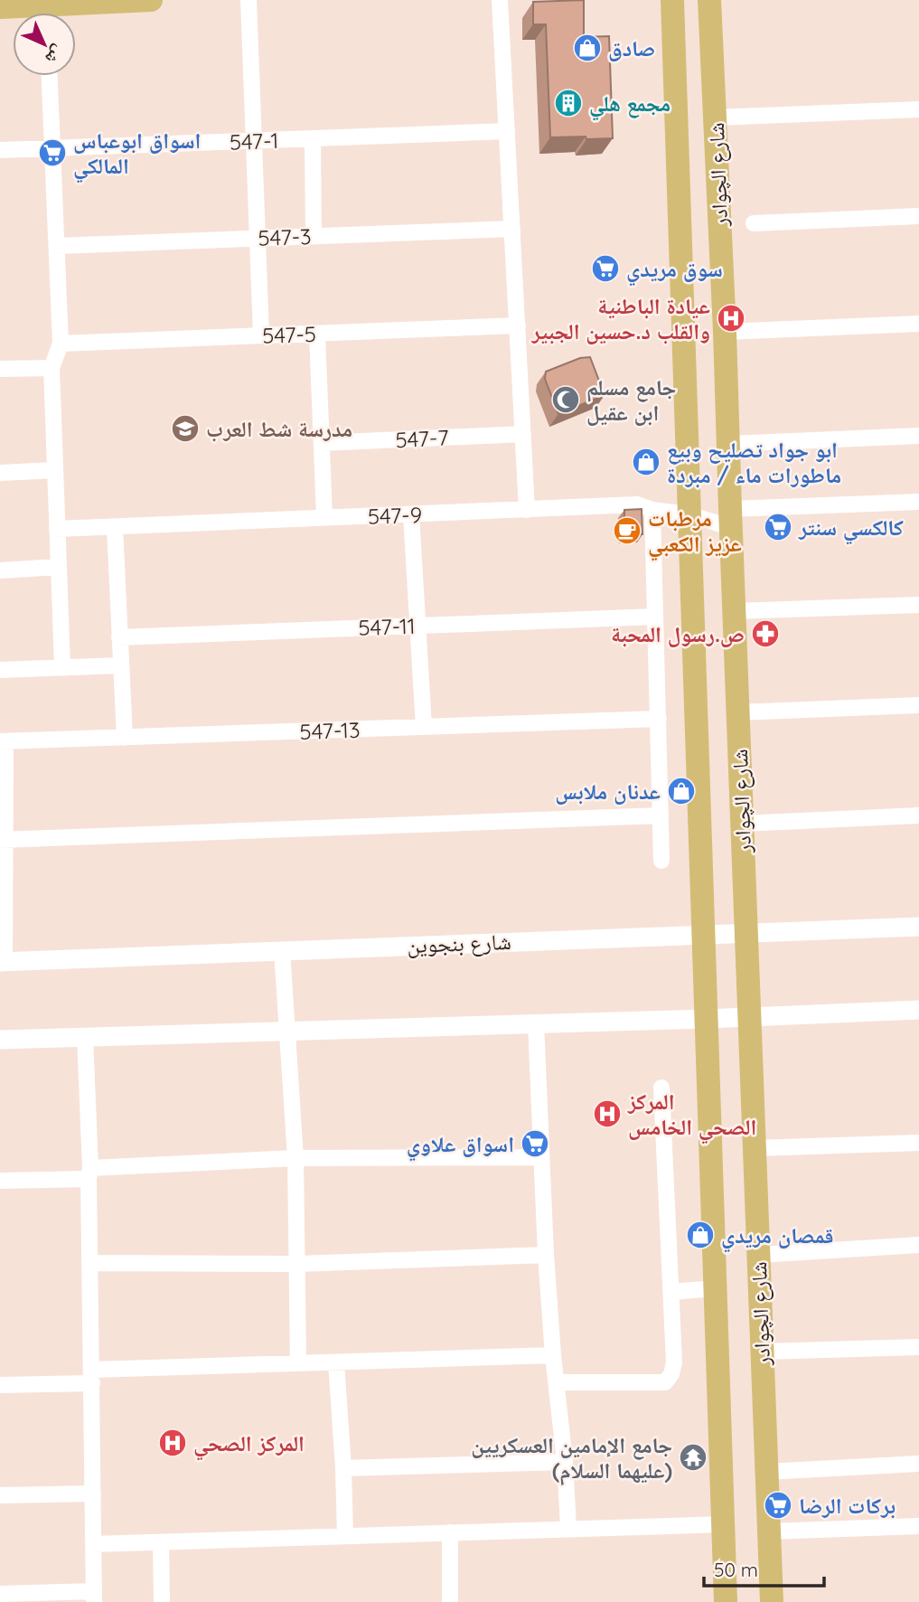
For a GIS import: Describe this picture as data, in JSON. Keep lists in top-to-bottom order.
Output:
{
  "streets": {
    "main road": ["شارع الچوادر"],
    "street": [
      "547-1",
      "547-3",
      "547-5",
      "547-7",
      "547-9",
      "547-11",
      "547-13",
      "شارع بنجوين"
    ]
  },
  "crossings": [
    ["شارع الچوادر", "547-9"],
    ["شارع الچوادر", "شارع بنجوين"]
  ],
  "places": {
    "shop": [
      "صادق",
      "ابو جواد تصليح وبيع ماطورات ماء / مبردة",
      "عدنان ملابس",
      "قمصان مريدي"
    ],
    "building": ["مجمع هلي"],
    "supermarket": [
      "اسواق ابوعباس المالكي",
      "سوق مريدي",
      "كالكسي سنتر",
      "اسواق علاوي",
      "بركات الرضا"
    ],
    "hospital": ["عيادة الباطنية والقلب د.حسين الجبير", "المركز الصحي الخامس", "المركز الصحي"],
    "mosque": ["جامع مسلم ابن عقيل"],
    "school or university": ["مدرسة شط العرب"],
    "cafe": ["مرطبات عزيز الكعبي"],
    "pharmacy": ["ص.رسول المحبة"],
    "temple": ["جامع الإمامين العسكريين (عليهما السلام)"]
  },
  "scale_bar": "50 m",
  "north": "bottom right"
}
